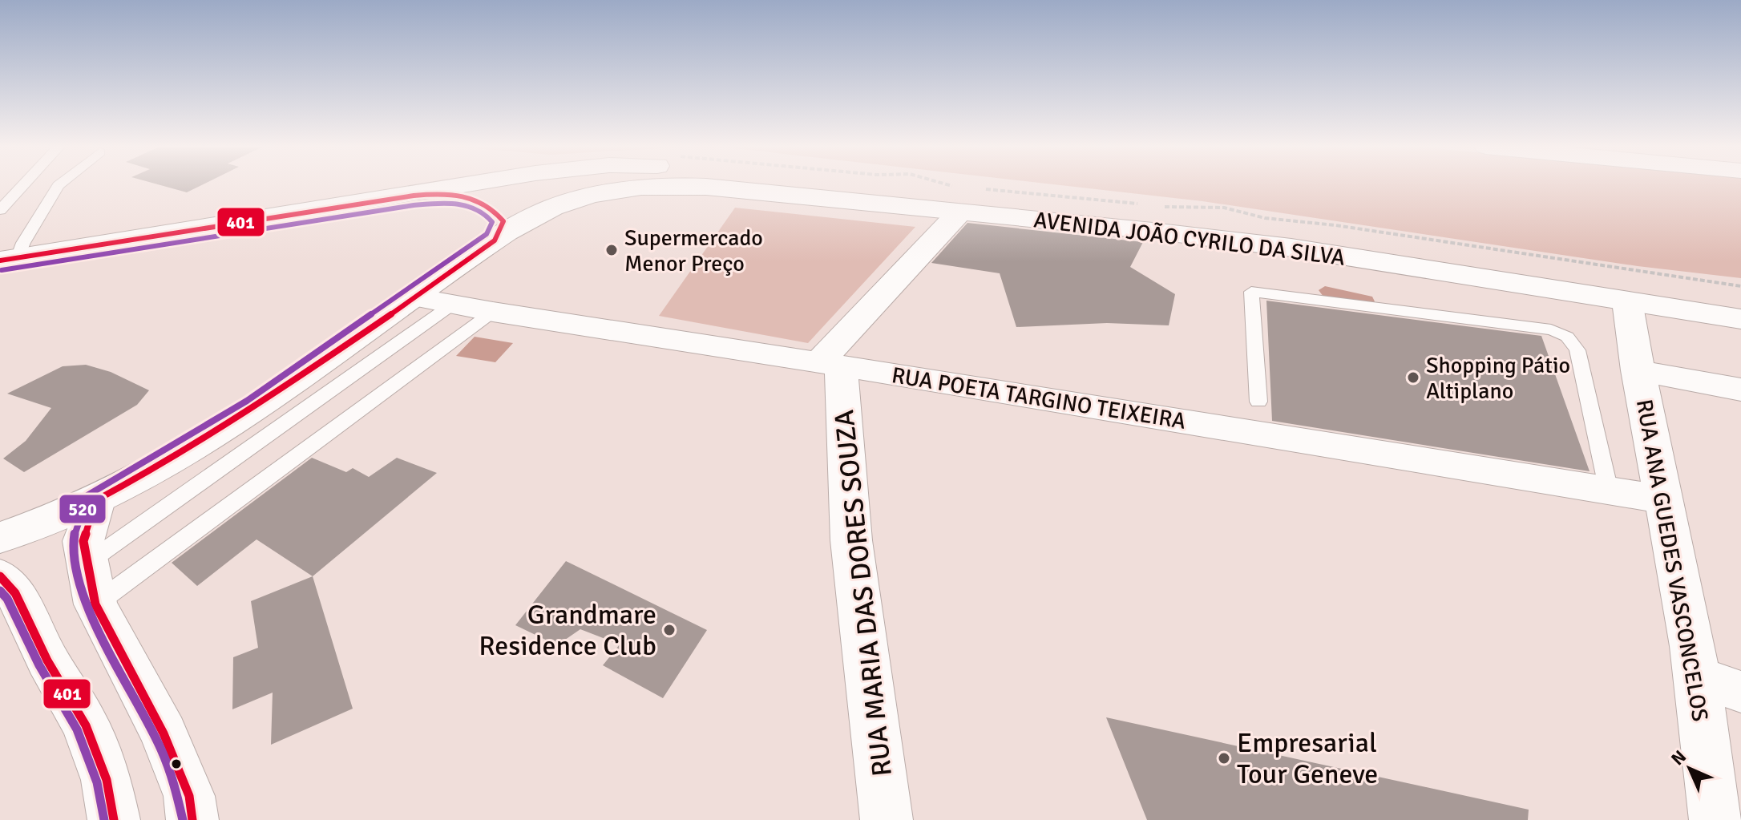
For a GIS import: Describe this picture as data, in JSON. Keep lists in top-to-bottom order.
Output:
{
  "streets": {
    "main road": [
      "AVENIDA JOÃO CYRILO DA SILVA",
      "RUA POETA TARGINO TEIXEIRA",
      "RUA ANA GUEDES VASCONCELOS",
      "RUA MARIA DAS DORES SOUZA"
    ]
  },
  "crossings": [
    ["AVENIDA JOÃO CYRILO DA SILVA", "RUA POETA TARGINO TEIXEIRA"],
    ["AVENIDA JOÃO CYRILO DA SILVA", "RUA ANA GUEDES VASCONCELOS"],
    ["RUA POETA TARGINO TEIXEIRA", "RUA ANA GUEDES VASCONCELOS"],
    ["RUA POETA TARGINO TEIXEIRA", "RUA MARIA DAS DORES SOUZA"]
  ],
  "places": [
    "Supermercado Menor Preço",
    "Shopping Pátio Altiplano",
    "Grandmare Residence Club",
    "Empresarial Tour Geneve"
  ],
  "lines": ["transit line 401", "transit line 520"],
  "north": "top left"
}
